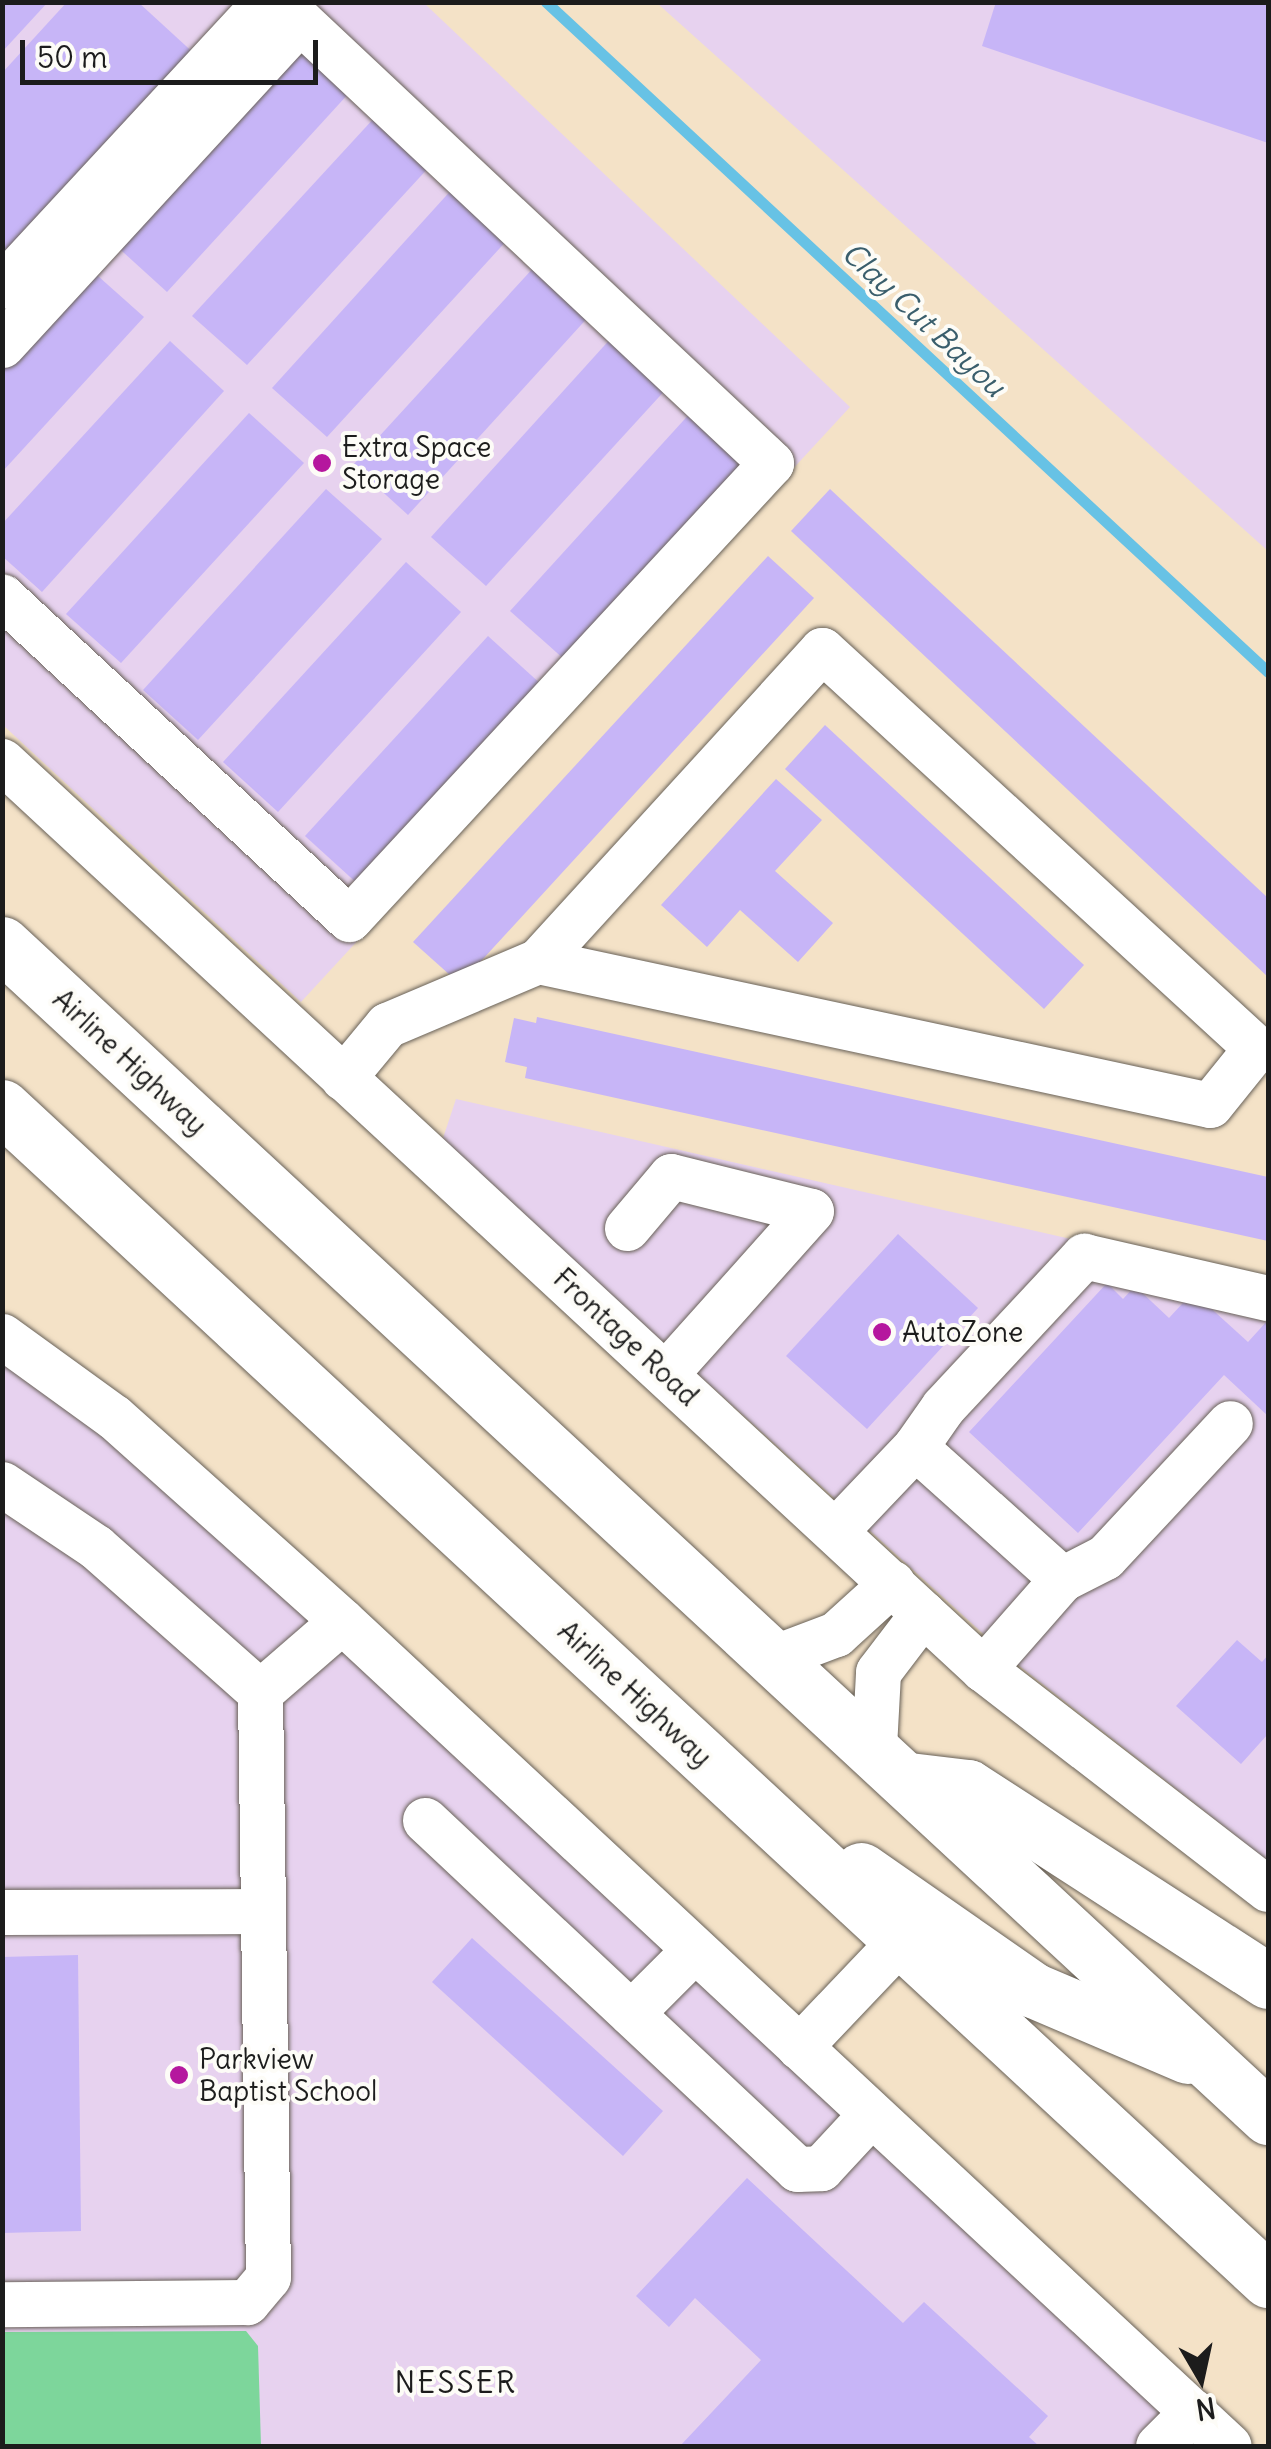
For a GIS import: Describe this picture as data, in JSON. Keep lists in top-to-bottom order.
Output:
{
  "streets": {
    "highway": ["Airline Highway"],
    "street": ["Frontage Road"]
  },
  "districts": ["NESSER"],
  "water": ["Clay Cut Bayou"],
  "places": ["Extra Space Storage", "AutoZone", "Parkview Baptist School"],
  "scale_bar": "50 m",
  "north": "bottom"
}
